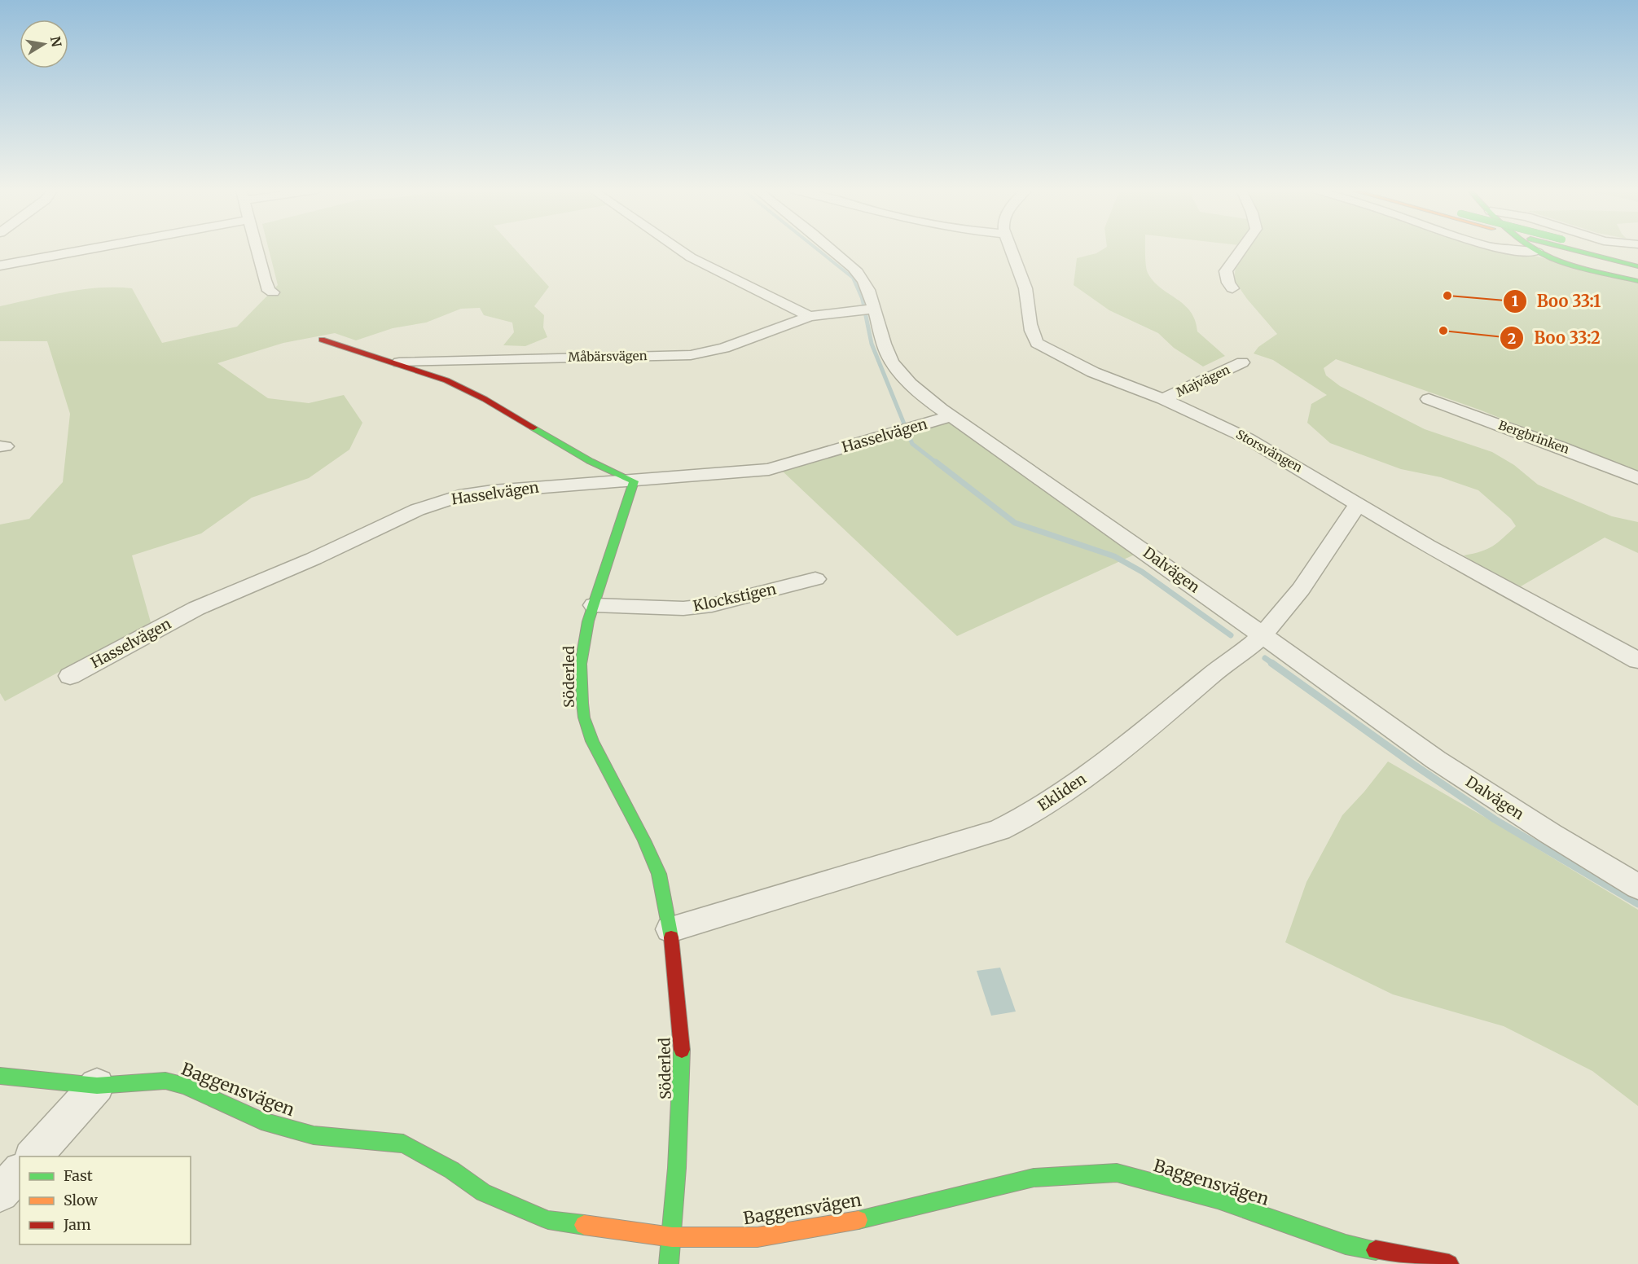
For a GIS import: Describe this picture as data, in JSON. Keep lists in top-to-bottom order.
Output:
{
  "streets": {
    "main road": ["Söderled", "Baggensvägen"],
    "street": [
      "Måbärsvägen",
      "Majvägen",
      "Hasselvägen",
      "Bergbrinken",
      "Storsvängen",
      "Dalvägen",
      "Klockstigen",
      "Ekliden"
    ]
  },
  "crossings": [
    ["Måbärsvägen", "Dalvägen"],
    ["Majvägen", "Storsvängen"],
    ["Hasselvägen", "Dalvägen"],
    ["Hasselvägen", "Söderled"],
    ["Storsvängen", "Ekliden"],
    ["Dalvägen", "Ekliden"],
    ["Klockstigen", "Söderled"],
    ["Söderled", "Ekliden"],
    ["Söderled", "Baggensvägen"]
  ],
  "places": ["Boo 33:1", "Boo 33:2"],
  "legend": ["Fast", "Slow", "Jam"],
  "north": "right"
}
